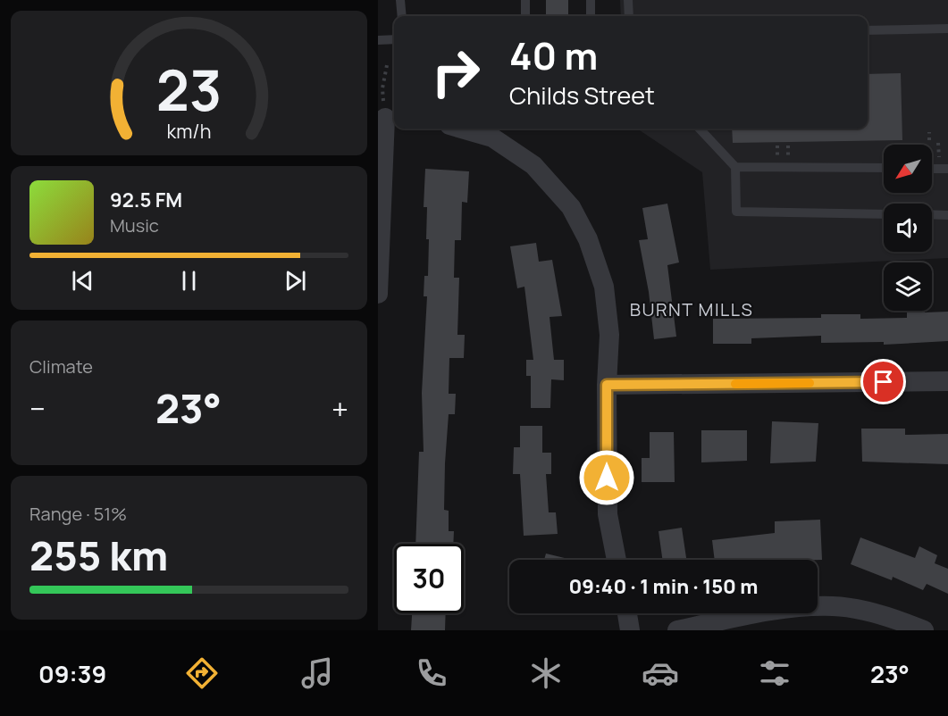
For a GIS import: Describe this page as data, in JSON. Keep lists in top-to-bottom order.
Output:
{
  "districts": ["BURNT MILLS"],
  "north": "bottom left",
  "page": {
    "turn": ["40 m", "Childs Street"],
    "song": ["92.5 FM", "Music"],
    "tile": [
      "Climate",
      ["Range · 51%", "255 km"]
    ],
    "heat": ["−", "23°", "+"],
    "limit": "30",
    "trip": "09:40 · 1 min · 150 m",
    "tabs": ["09:39", "23°"],
    "gauge": ["23", "km/h"]
  }
}
